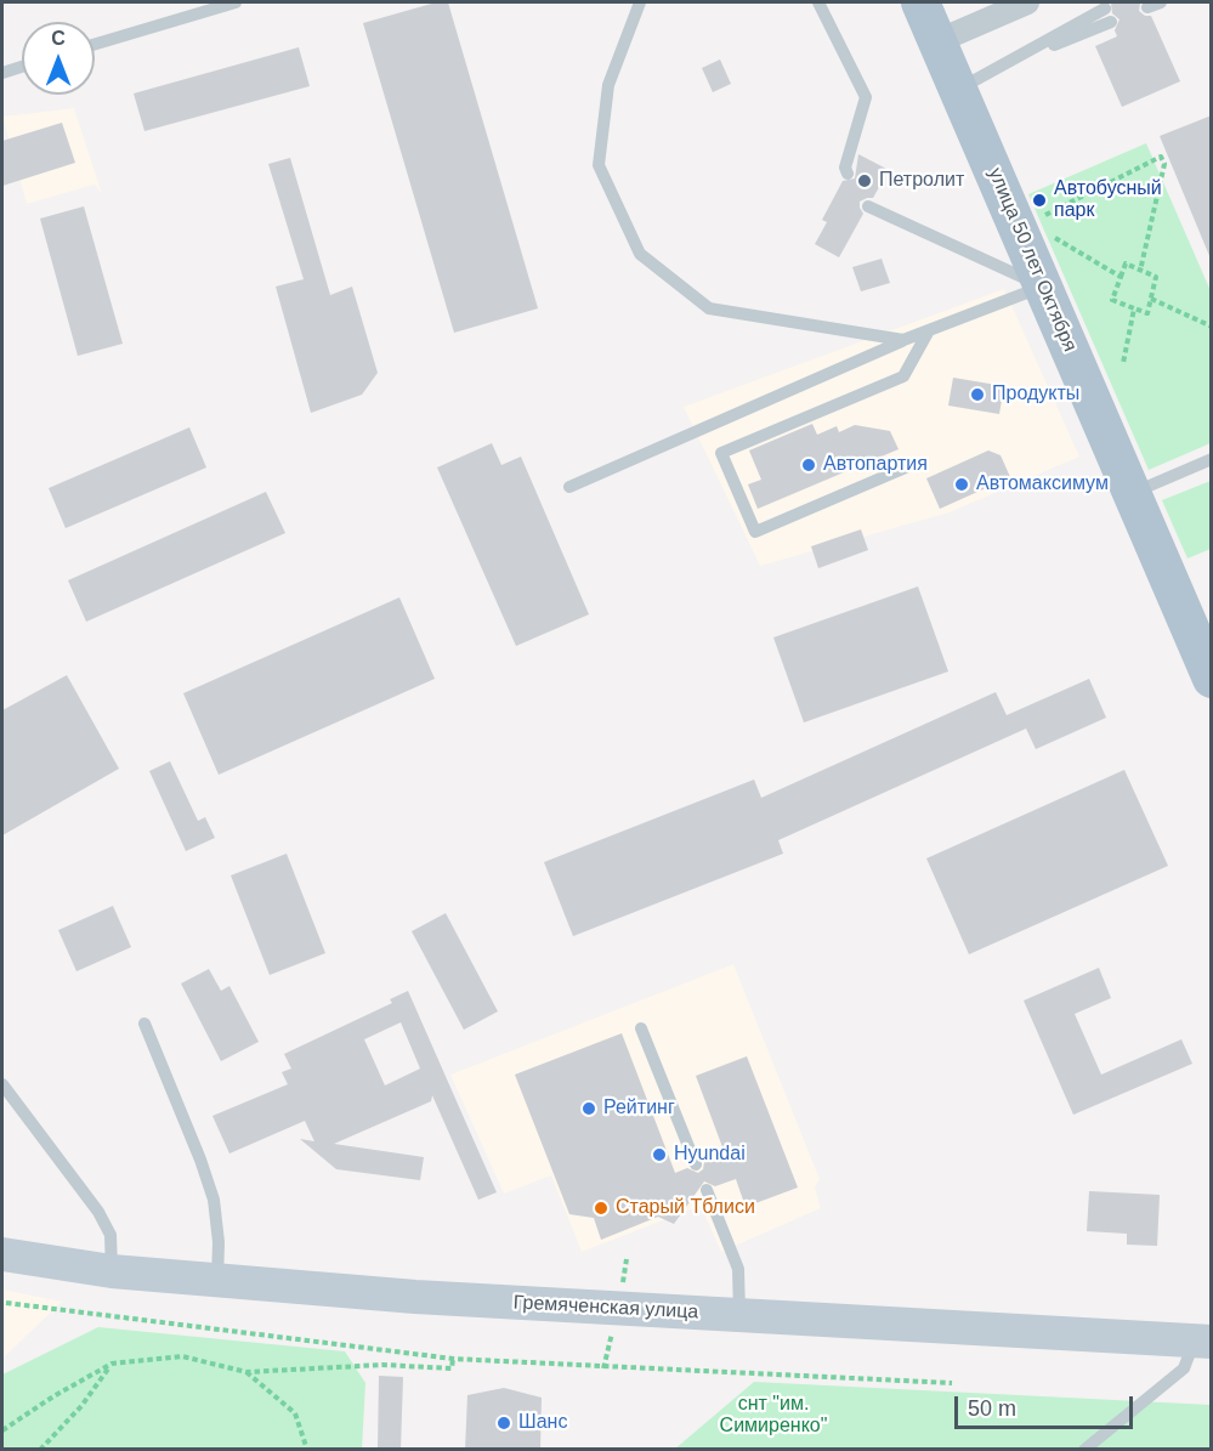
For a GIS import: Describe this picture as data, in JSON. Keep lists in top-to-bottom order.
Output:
{
  "streets": {
    "main road": ["улица 50 лет Октября", "Гремяченская улица"]
  },
  "parks": ["снт \"им. Симиренко\""],
  "places": [
    "Петролит",
    "Автобусный парк",
    "Продукты",
    "Автопартия",
    "Автомаксимум",
    "Рейтинг",
    "Hyundai",
    "Старый Тблиси",
    "Шанс"
  ],
  "scale_bar": "50 m",
  "north": "top"
}
